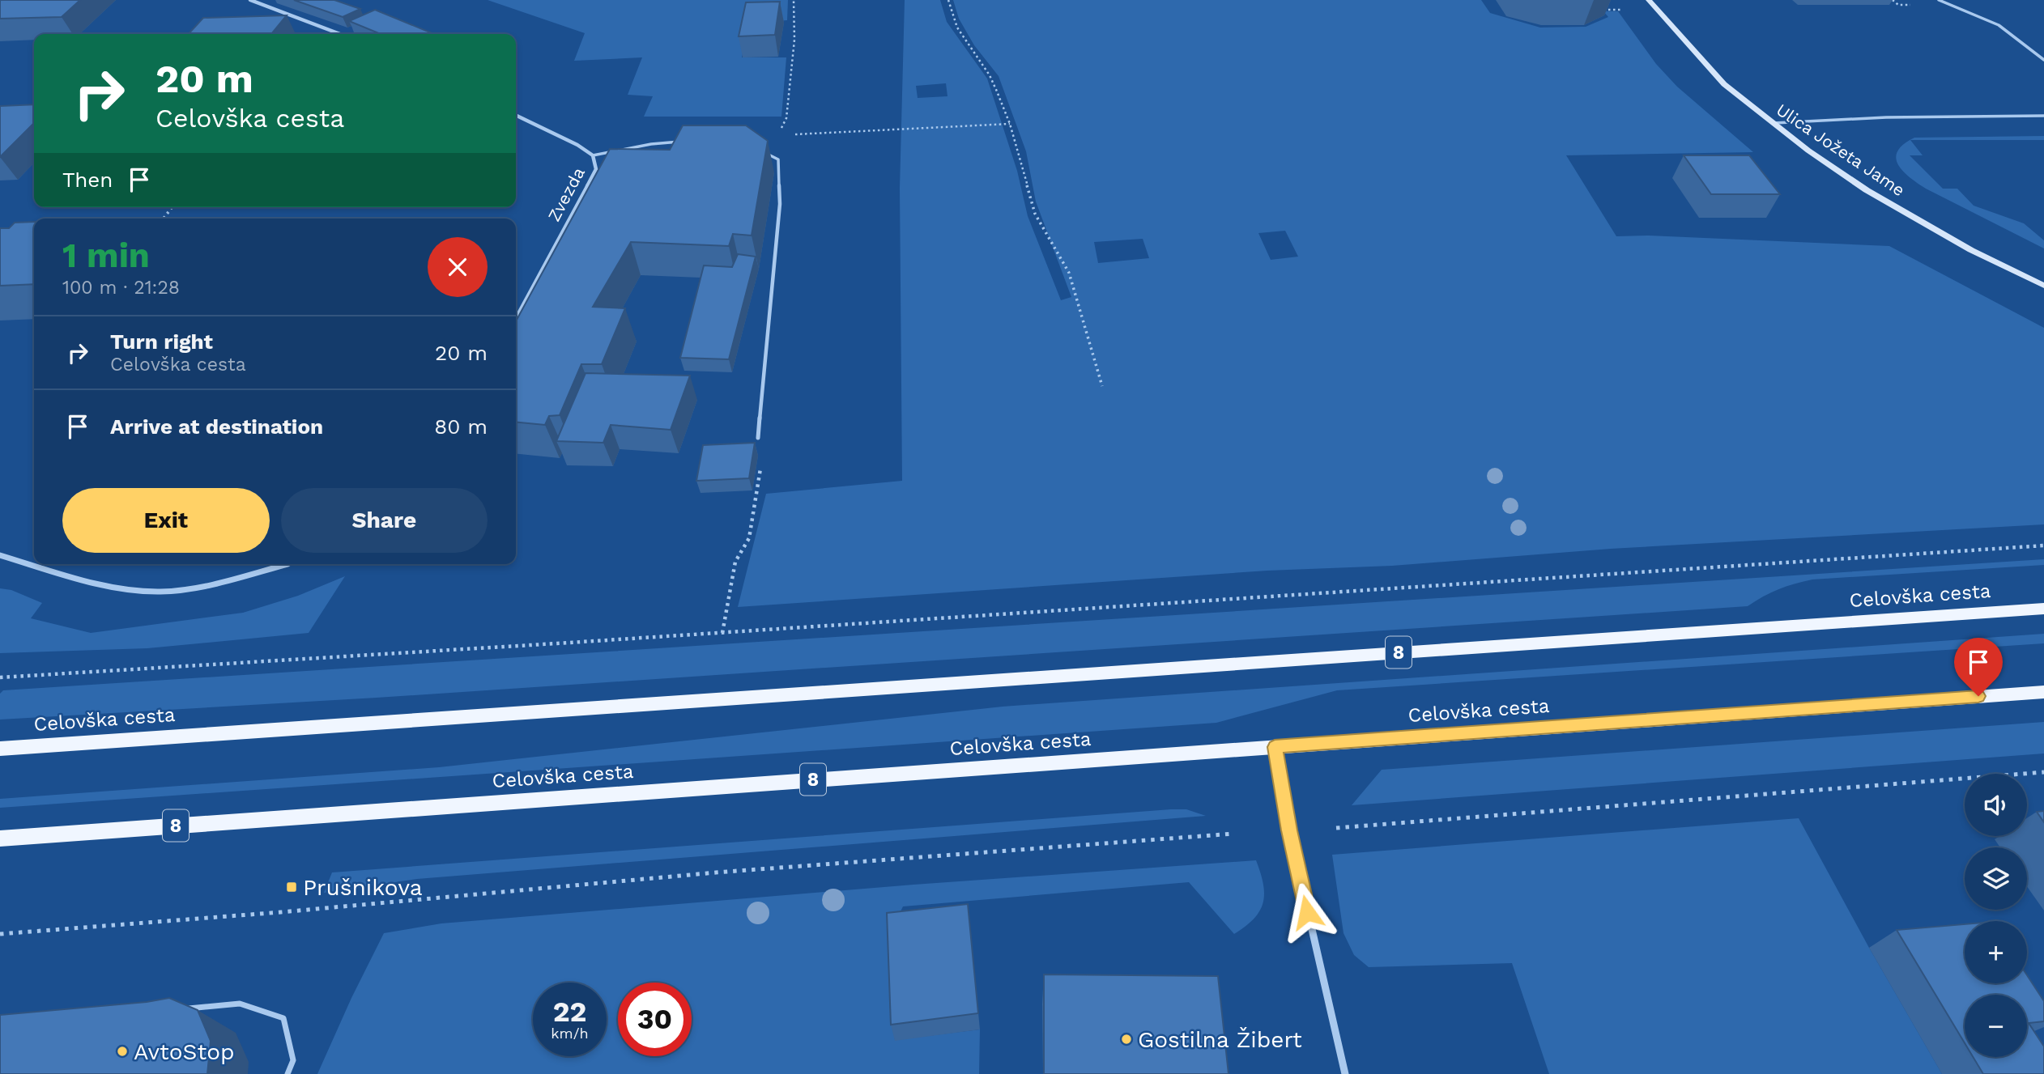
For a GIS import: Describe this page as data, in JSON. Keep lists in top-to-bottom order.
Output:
{
  "streets": {
    "main road": ["Celovška cesta", "8"],
    "street": ["Ulica Jožeta Jame", "Zvezda"]
  },
  "places": {
    "transit": ["Prušnikova"],
    "other": ["Gostilna Žibert", "AvtoStop"]
  },
  "page": {
    "turn": ["20 m", "Celovška cesta"],
    "then": "Then",
    "heading": ["1 min", "100 m · 21:28"],
    "list": [
      {
        "name": "Turn right",
        "note": "Celovška cesta",
        "value": "20 m"
      },
      {
        "name": "Arrive at destination",
        "value": "80 m"
      }
    ],
    "buttons": ["Exit", "Share"],
    "map_buttons": ["+", "−"],
    "speed": "22 km/h",
    "limit": "30"
  }
}
